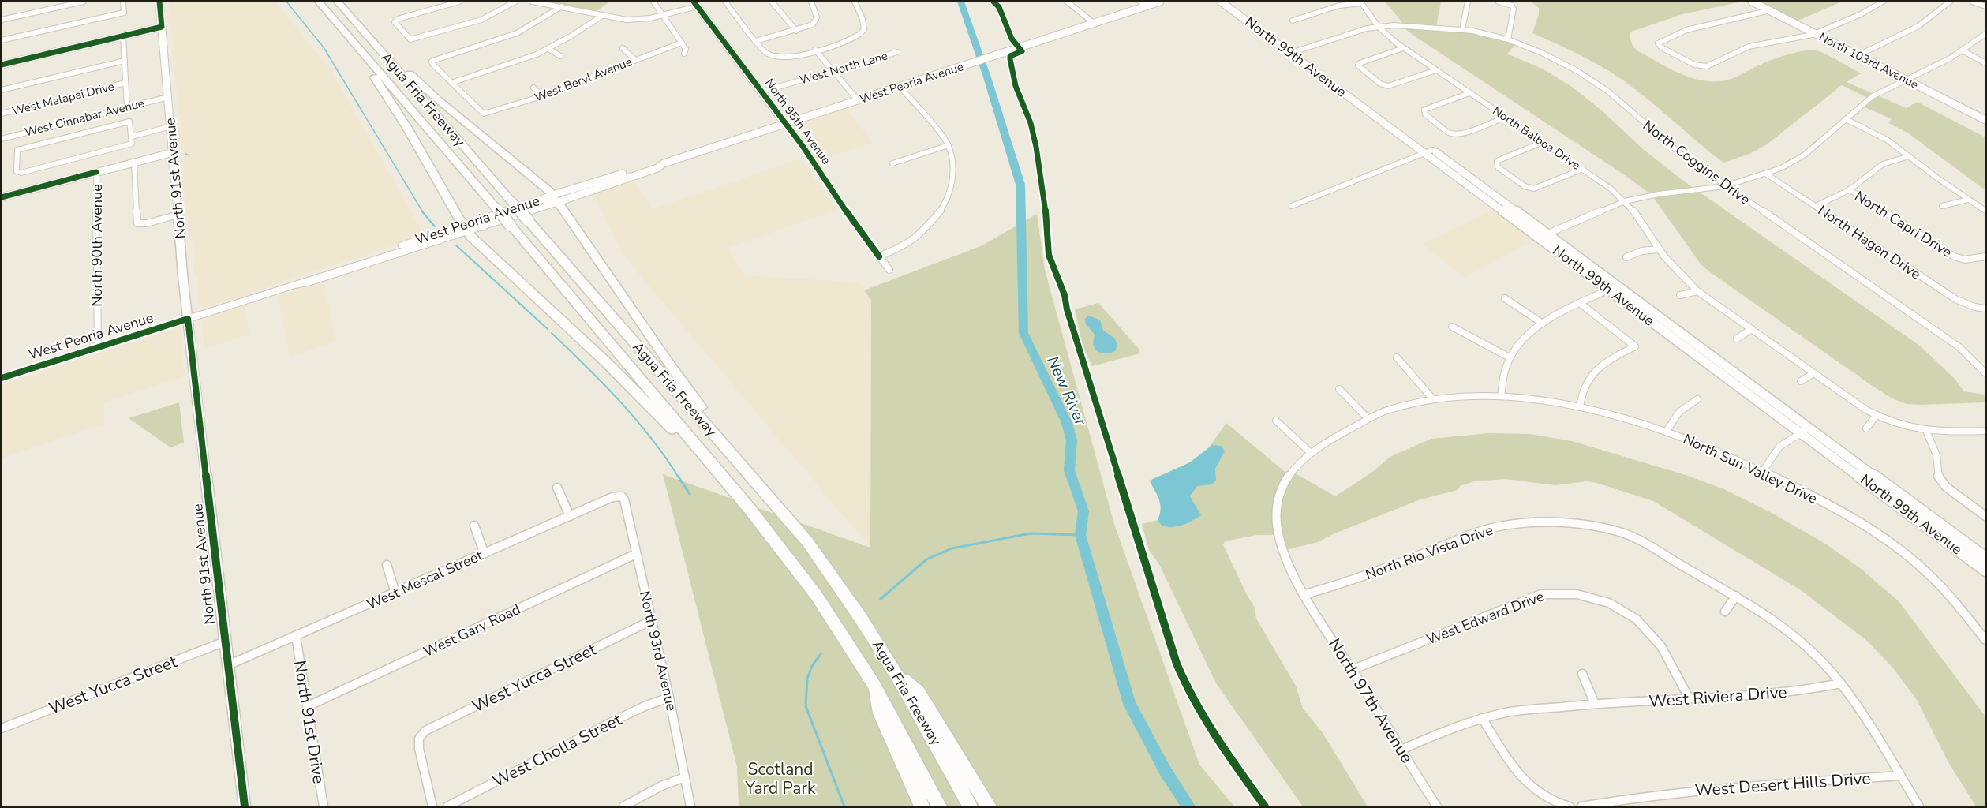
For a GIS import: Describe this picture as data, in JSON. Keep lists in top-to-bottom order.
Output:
{
  "streets": {
    "highway": ["Agua Fria Freeway"],
    "main road": [
      "North 99th Avenue",
      "North 103rd Avenue",
      "West Peoria Avenue",
      "North 95th Avenue",
      "North 91st Avenue"
    ],
    "street": [
      "West North Lane",
      "West Beryl Avenue",
      "West Malapai Drive",
      "West Cinnabar Avenue",
      "North Balboa Drive",
      "North Coggins Drive",
      "North Capri Drive",
      "North Hagen Drive",
      "North 90th Avenue",
      "North Sun Valley Drive",
      "North Rio Vista Drive",
      "West Mescal Street",
      "West Edward Drive",
      "West Gary Road",
      "North 93rd Avenue",
      "West Yucca Street",
      "West Riviera Drive",
      "North 97th Avenue",
      "North 91st Drive",
      "West Cholla Street",
      "West Desert Hills Drive"
    ]
  },
  "crossings": [
    ["West North Lane", "North 95th Avenue"],
    ["West Peoria Avenue", "North 95th Avenue"],
    ["West Peoria Avenue", "North 91st Avenue"],
    ["West Peoria Avenue", "North 90th Avenue"],
    ["West Cinnabar Avenue", "North 91st Avenue"],
    ["North Balboa Drive", "North Coggins Drive"],
    ["North 91st Avenue", "West Mescal Street"],
    ["North 91st Avenue", "West Yucca Street"],
    ["North Sun Valley Drive", "North 97th Avenue"],
    ["North Rio Vista Drive", "West Riviera Drive"],
    ["North Rio Vista Drive", "North 97th Avenue"],
    ["North Rio Vista Drive", "West Desert Hills Drive"],
    ["West Mescal Street", "North 93rd Avenue"],
    ["West Mescal Street", "North 91st Drive"],
    ["West Edward Drive", "West Riviera Drive"],
    ["West Edward Drive", "North 97th Avenue"],
    ["West Gary Road", "North 93rd Avenue"],
    ["West Gary Road", "North 91st Drive"],
    ["North 93rd Avenue", "West Yucca Street"],
    ["North 93rd Avenue", "West Cholla Street"],
    ["West Riviera Drive", "North 97th Avenue"]
  ],
  "water": ["New River"],
  "parks": ["Scotland Yard Park"]
}
